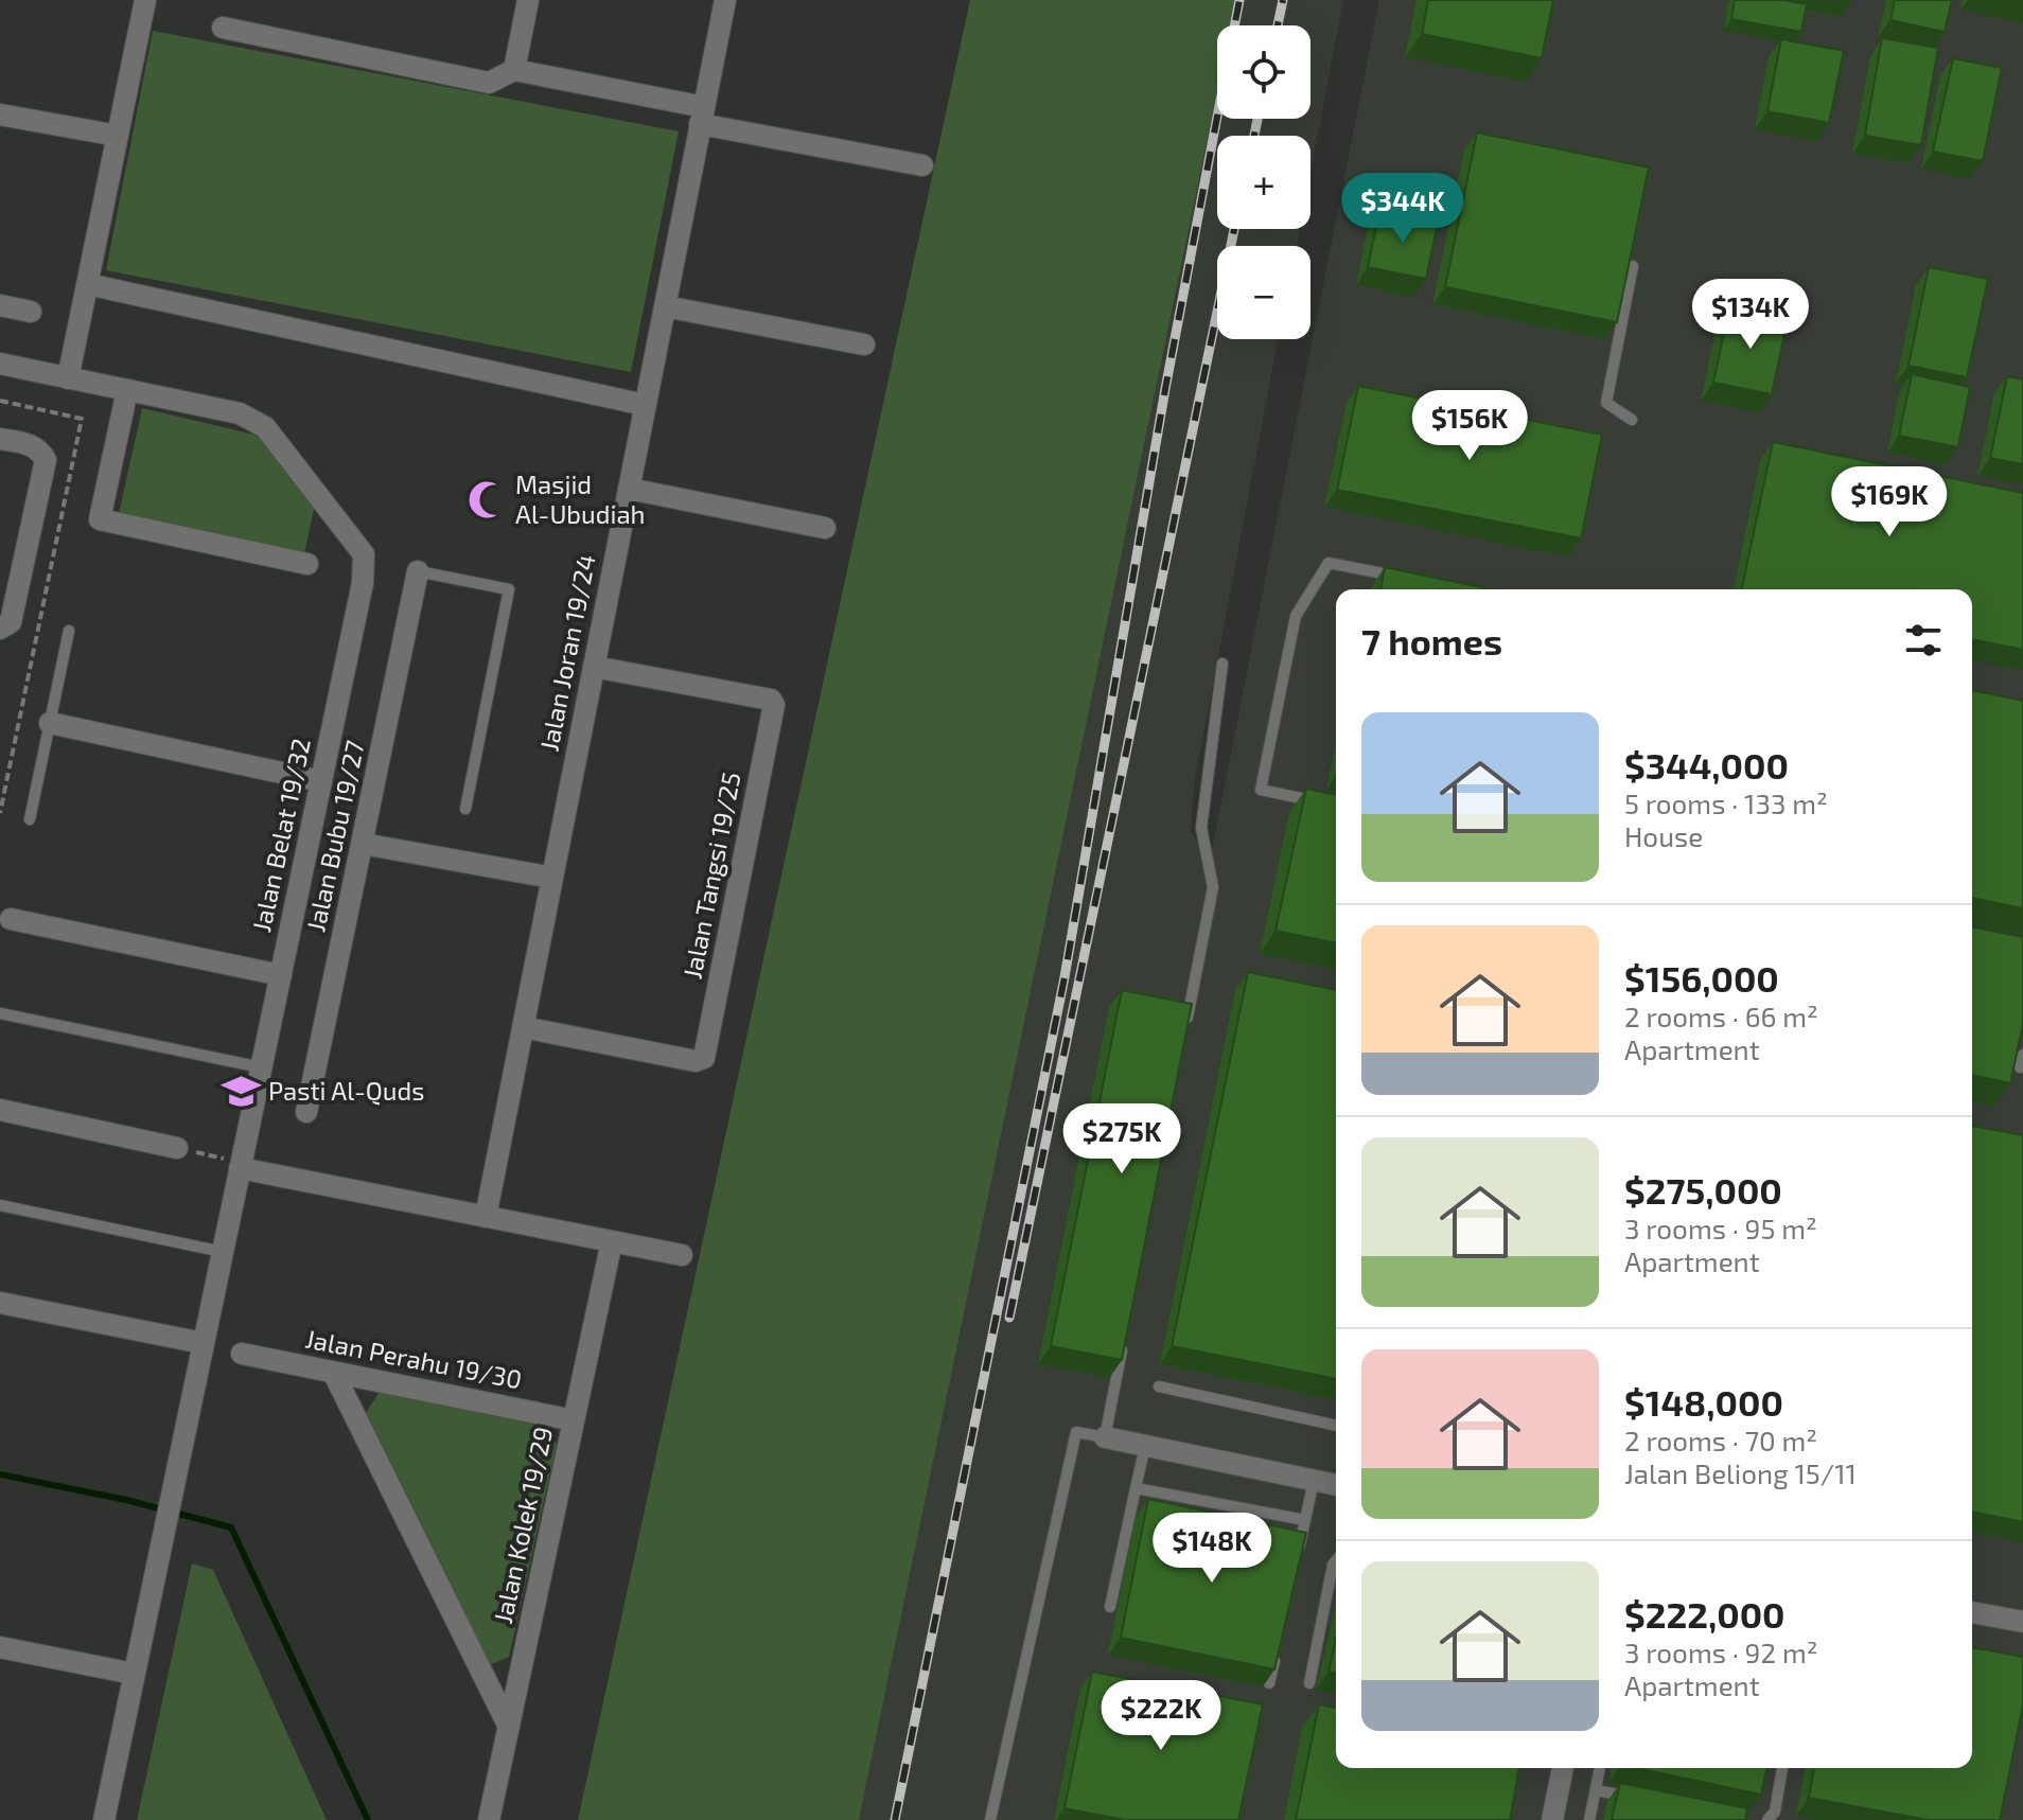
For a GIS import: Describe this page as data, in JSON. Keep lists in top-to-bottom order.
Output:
{
  "streets": {
    "street": [
      "Jalan Joran 19/24",
      "Jalan Belat 19/32",
      "Jalan Bubu 19/27",
      "Jalan Tangsi 19/25",
      "Jalan Perahu 19/30",
      "Jalan Kolek 19/29"
    ]
  },
  "crossings": [
    ["Jalan Joran 19/24", "Jalan Tangsi 19/25"],
    ["Jalan Perahu 19/30", "Jalan Kolek 19/29"]
  ],
  "places": {
    "mosque": ["Masjid Al-Ubudiah"],
    "school or university": ["Pasti Al-Quds"]
  },
  "page": {
    "map_buttons": ["+", "−"],
    "price": [
      "$344K",
      "$134K",
      "$156K",
      "$169K",
      "$275K",
      "$148K",
      "$222K"
    ],
    "heading": "7 homes",
    "list": [
      {
        "name": "$344,000",
        "note": "5 rooms · 133 m² · House"
      },
      {
        "name": "$156,000",
        "note": "2 rooms · 66 m² · Apartment"
      },
      {
        "name": "$275,000",
        "note": "3 rooms · 95 m² · Apartment"
      },
      {
        "name": "$148,000",
        "note": "2 rooms · 70 m² · Jalan Beliong 15/11"
      },
      {
        "name": "$222,000",
        "note": "3 rooms · 92 m² · Apartment"
      }
    ]
  }
}
